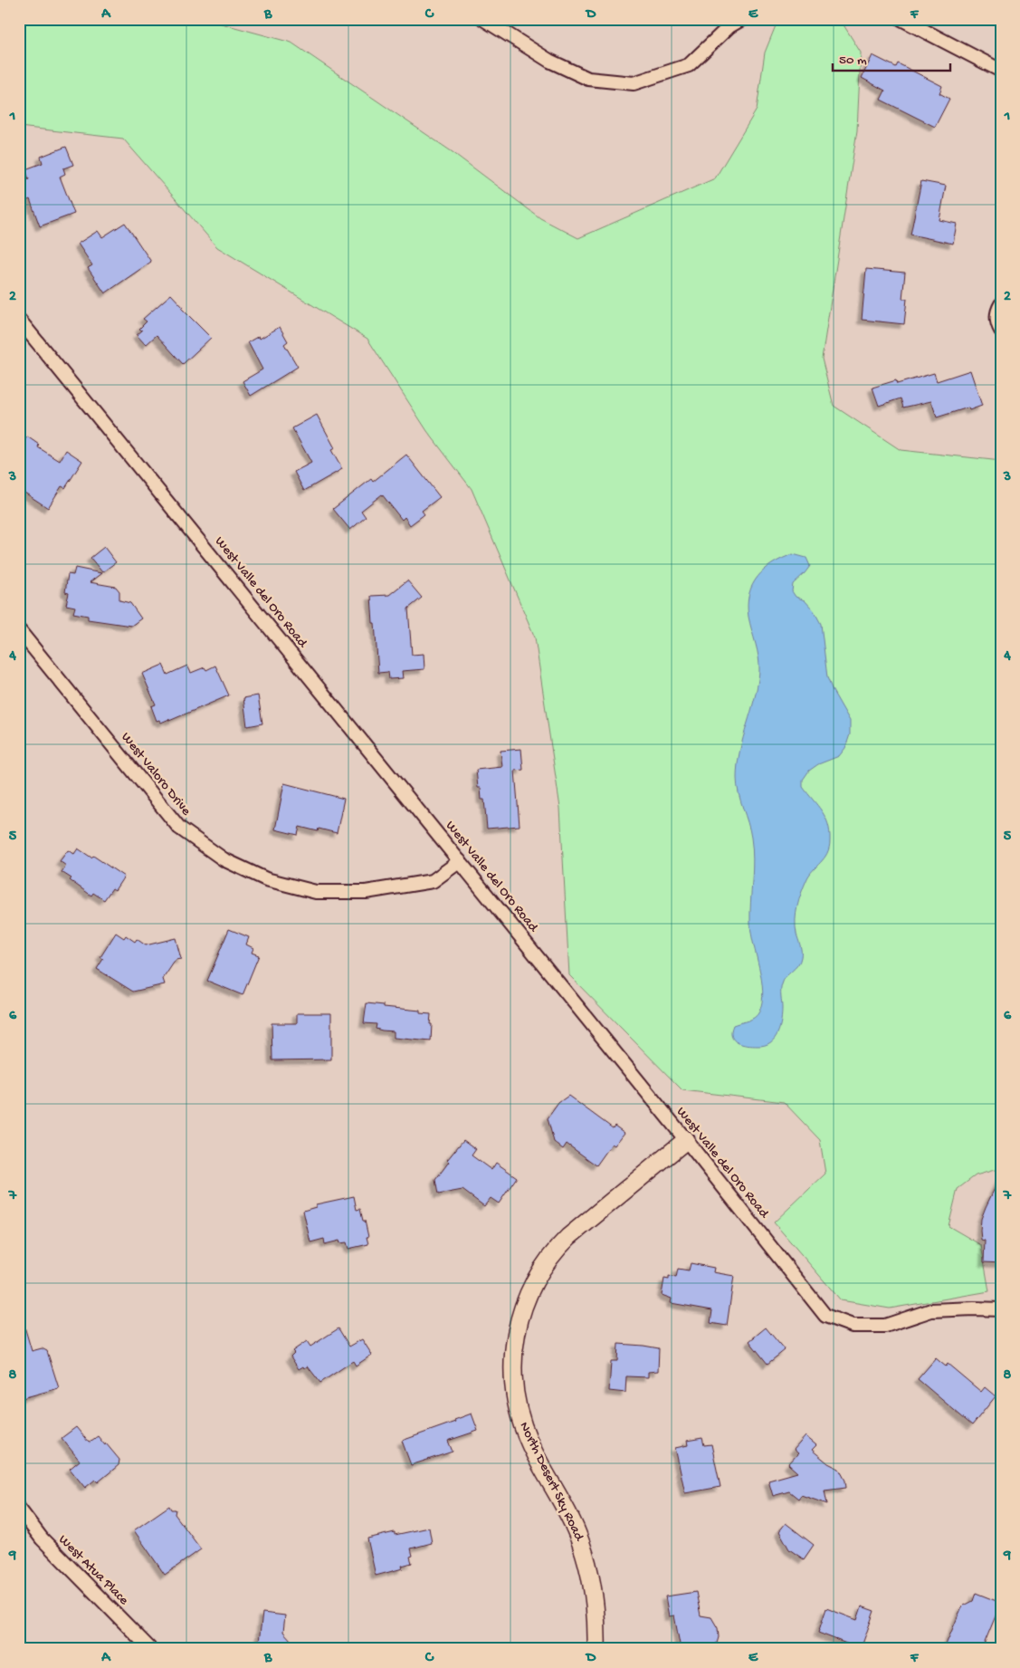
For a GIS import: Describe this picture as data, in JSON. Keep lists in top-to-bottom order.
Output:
{
  "streets": {
    "street": [
      "West Valle del Oro Road",
      "West Valoro Drive",
      "North Desert Sky Road",
      "West Atua Place"
    ]
  },
  "crossings": [
    ["West Valle del Oro Road", "West Valoro Drive"],
    ["West Valle del Oro Road", "North Desert Sky Road"]
  ],
  "scale_bar": "50 m",
  "grid": {
    "columns": [
      "A",
      "B",
      "C",
      "D",
      "E",
      "F"
    ],
    "rows": [
      "1",
      "2",
      "3",
      "4",
      "5",
      "6",
      "7",
      "8",
      "9"
    ]
  }
}
